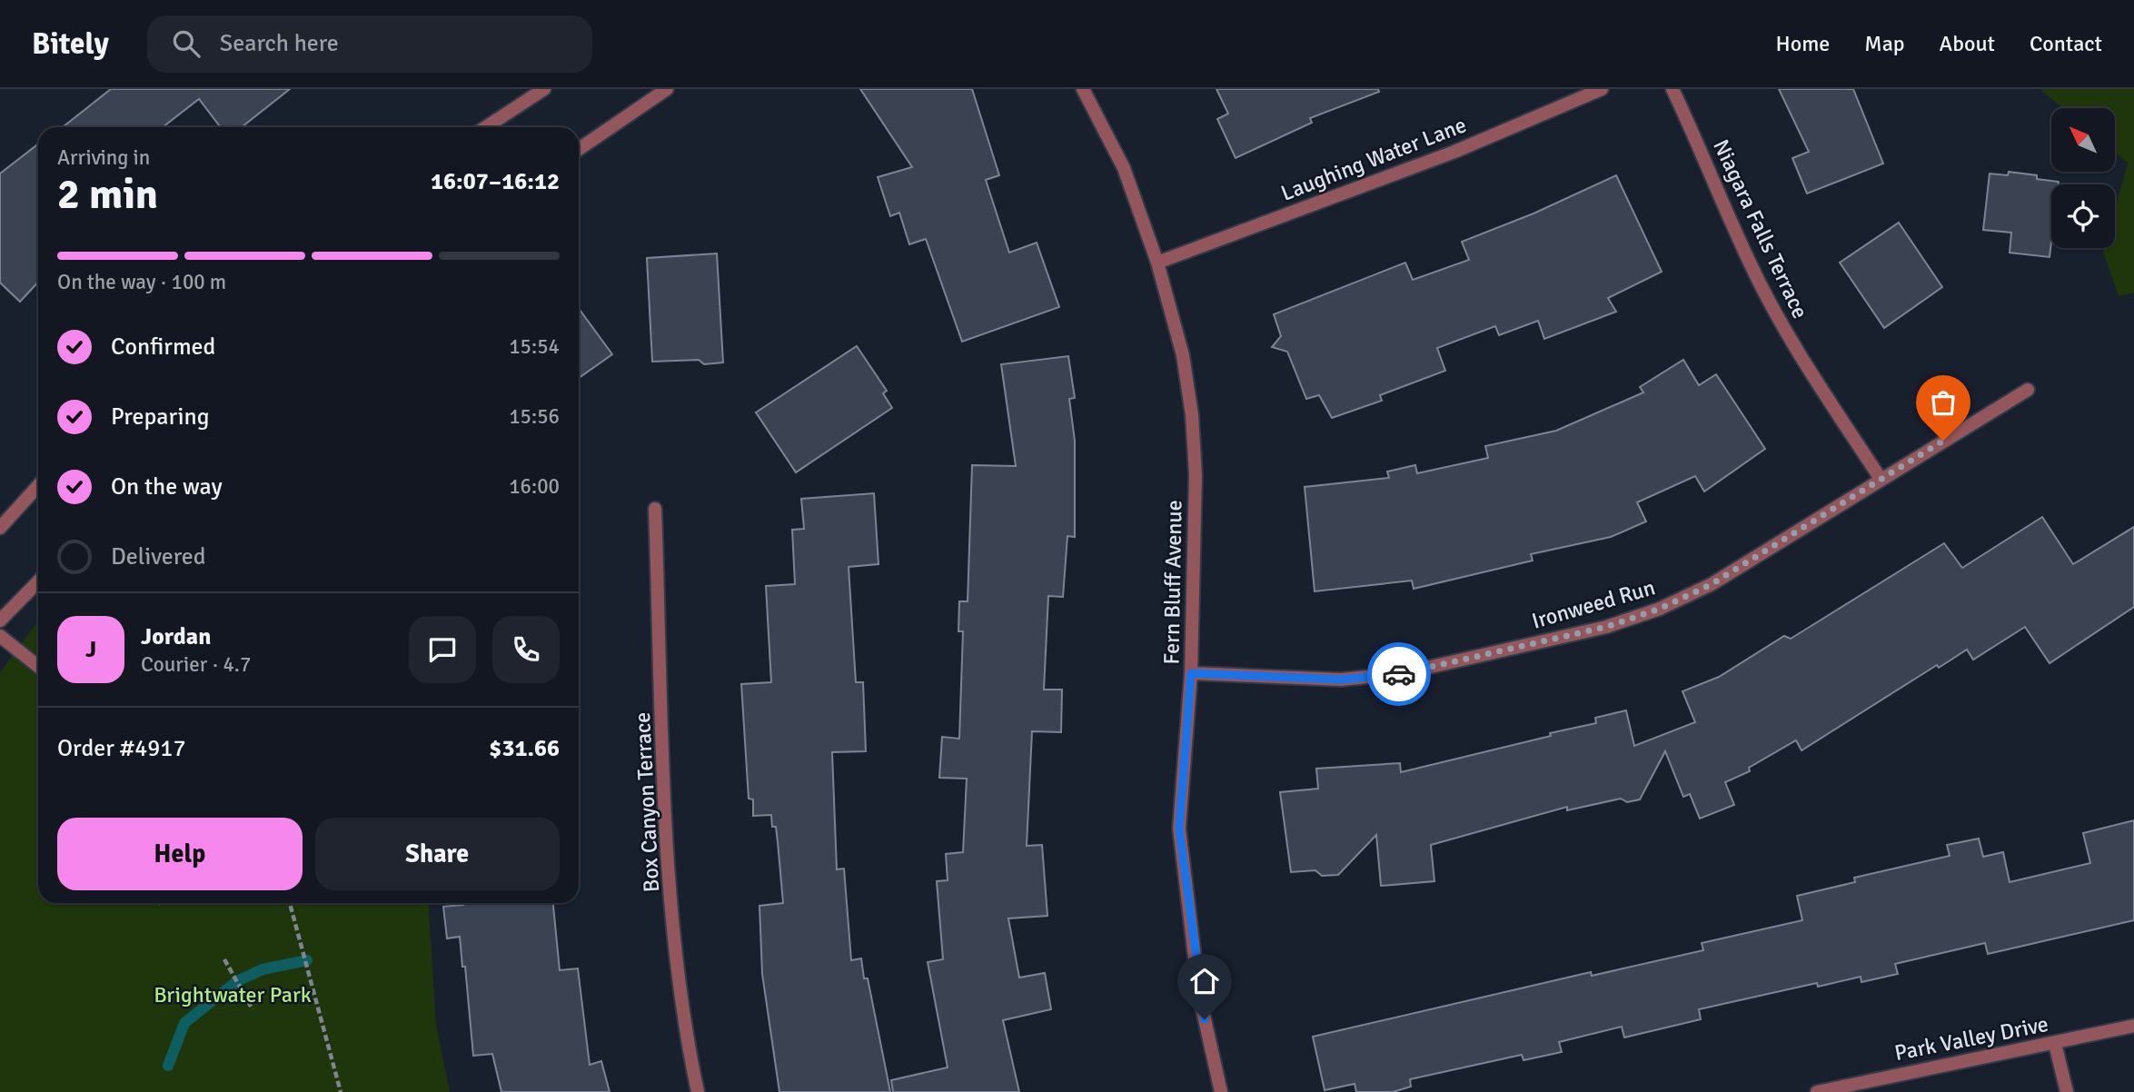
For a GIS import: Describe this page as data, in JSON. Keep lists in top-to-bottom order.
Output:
{
  "streets": {
    "street": [
      "Laughing Water Lane",
      "Niagara Falls Terrace",
      "Fern Bluff Avenue",
      "Ironweed Run",
      "Box Canyon Terrace",
      "Park Valley Drive"
    ]
  },
  "crossings": [
    ["Laughing Water Lane", "Fern Bluff Avenue"],
    ["Niagara Falls Terrace", "Ironweed Run"],
    ["Fern Bluff Avenue", "Ironweed Run"]
  ],
  "parks": ["Brightwater Park"],
  "north": "top left",
  "page": {
    "header": "Bitely",
    "search": "Search here",
    "nav": [
      "Home",
      "Map",
      "About",
      "Contact"
    ],
    "heading": ["2 min", "Arriving in", "16:07–16:12"],
    "panel": [
      "Jordan",
      "Courier · 4.7",
      "Order #4917",
      "$31.66"
    ],
    "bar": "On the way · 100 m",
    "list": [
      ["Confirmed", "15:54"],
      ["Preparing", "15:56"],
      ["On the way", "16:00"],
      "Delivered"
    ],
    "round": "J",
    "buttons": ["Help", "Share"]
  }
}
